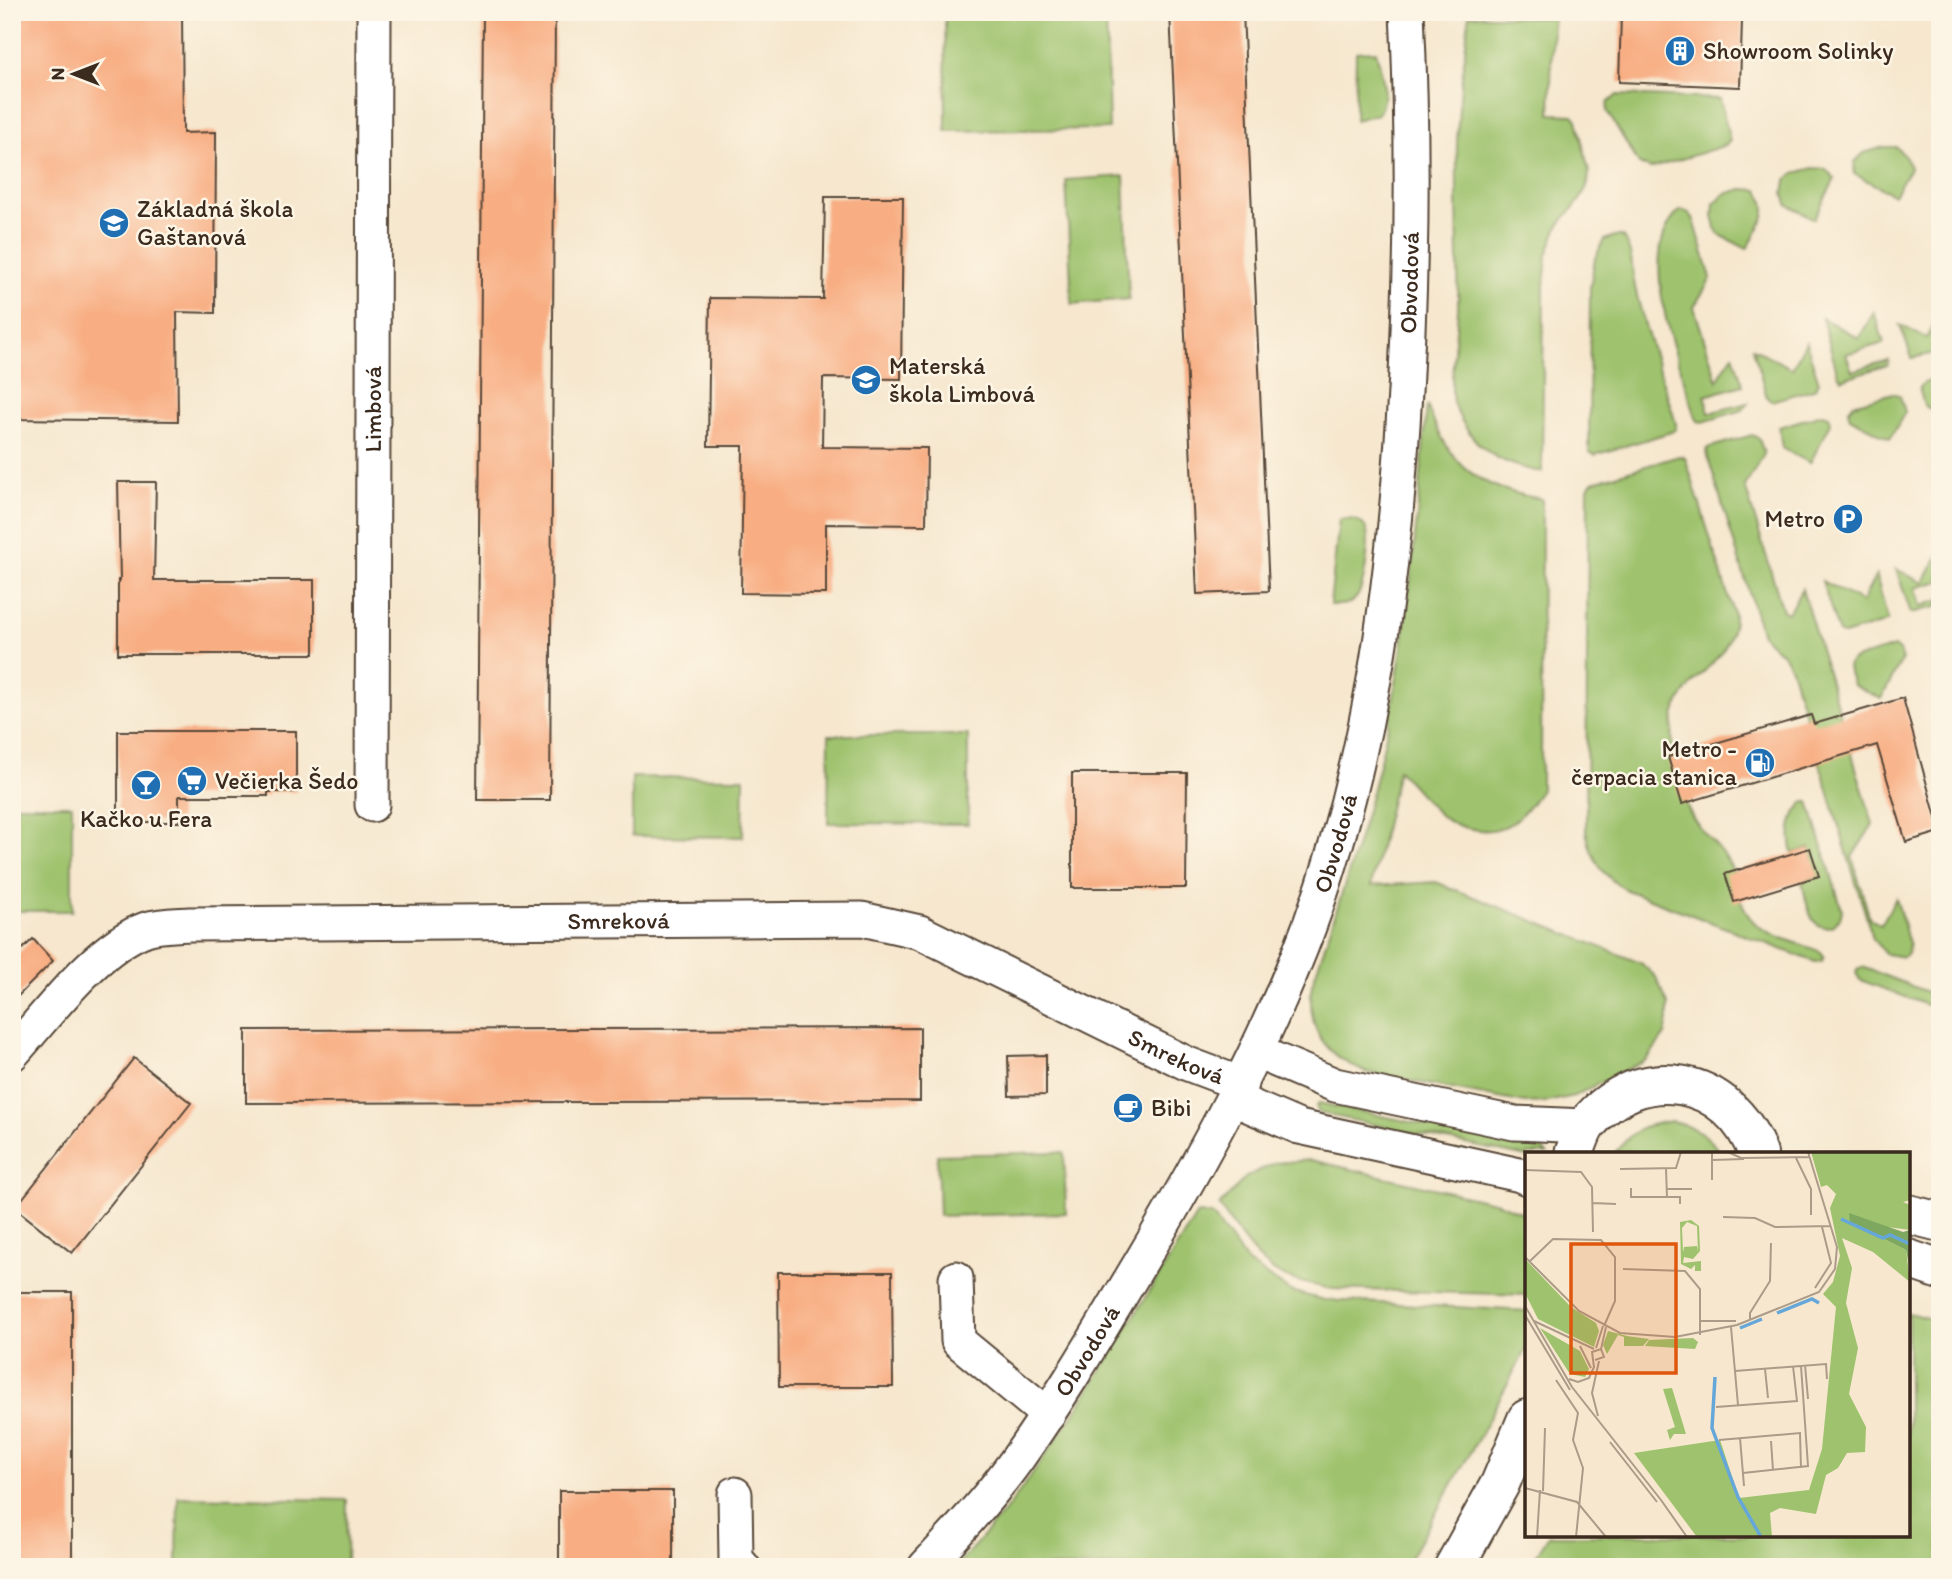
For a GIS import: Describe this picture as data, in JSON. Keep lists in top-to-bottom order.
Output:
{
  "streets": {
    "street": ["Obvodová", "Limbová", "Smreková"]
  },
  "crossings": [
    ["Obvodová", "Smreková"]
  ],
  "places": {
    "building": ["Showroom Solinky"],
    "school or university": ["Základná škola Gaštanová", "Materská škola Limbová"],
    "parking": ["Metro"],
    "fuel station": ["Metro - čerpacia stanica"],
    "supermarket": ["Večierka Šedo"],
    "bar": ["Kačko u Fera"],
    "cafe": ["Bibi"]
  },
  "north": "left"
}
